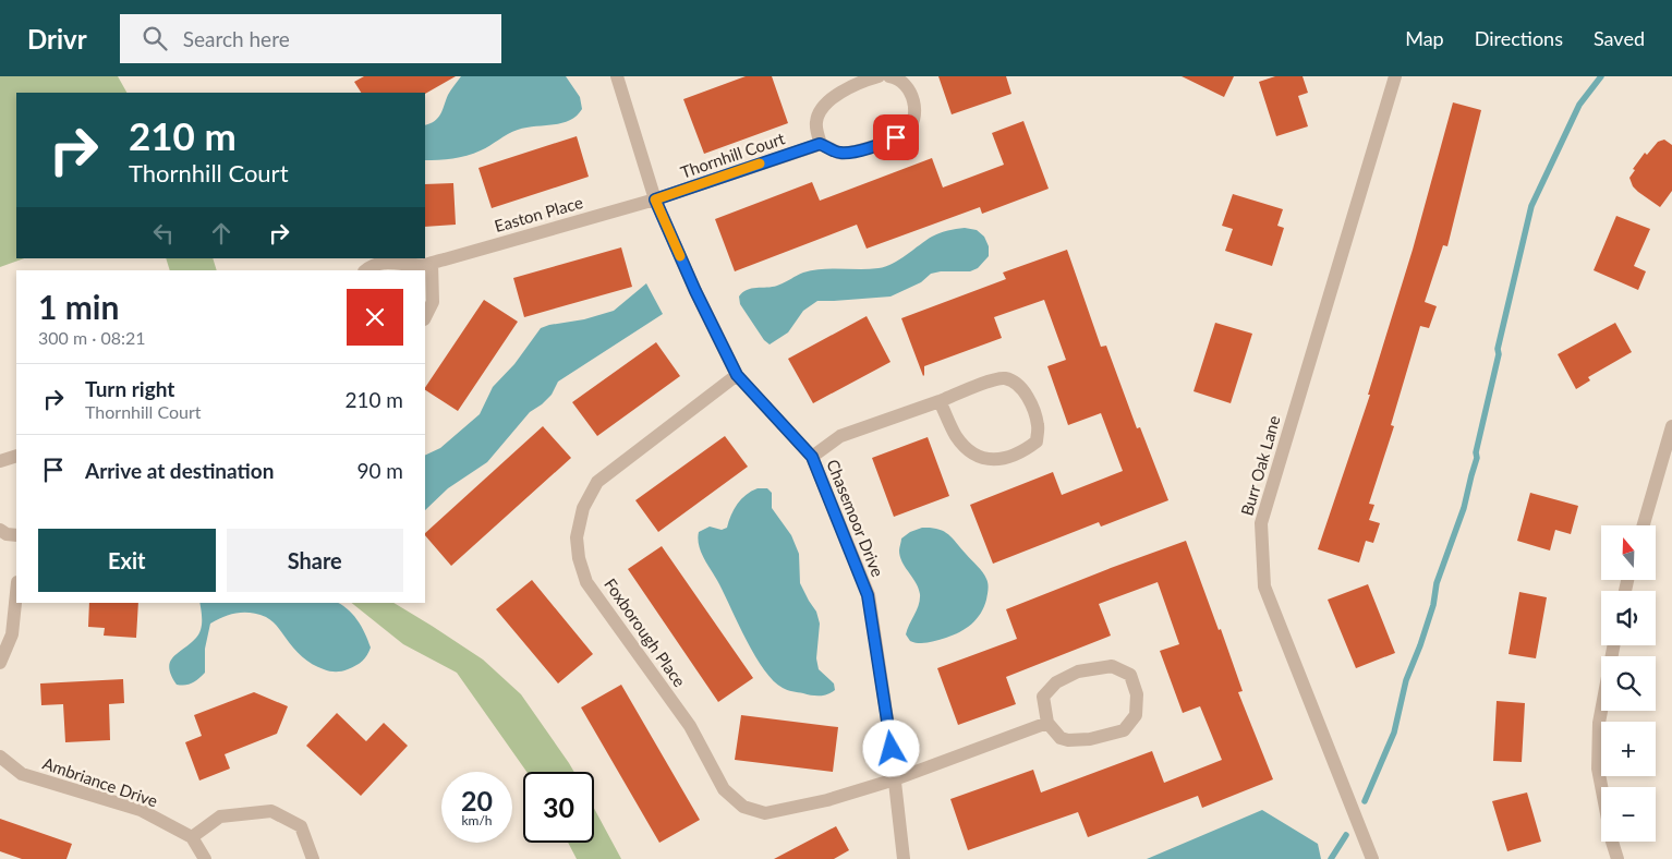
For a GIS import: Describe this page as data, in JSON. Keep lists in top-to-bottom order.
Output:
{
  "streets": {
    "street": [
      "Thornhill Court",
      "Easton Place",
      "Burr Oak Lane",
      "Chasemoor Drive",
      "Foxborough Place",
      "Ambriance Drive"
    ]
  },
  "crossings": [
    ["Thornhill Court", "Easton Place"],
    ["Thornhill Court", "Chasemoor Drive"],
    ["Easton Place", "Chasemoor Drive"],
    ["Chasemoor Drive", "Foxborough Place"]
  ],
  "north": "top",
  "page": {
    "header": "Drivr",
    "search": "Search here",
    "nav": ["Map", "Directions", "Saved"],
    "turn": ["210 m", "Thornhill Court"],
    "heading": ["1 min", "300 m · 08:21"],
    "list": [
      {
        "name": "Turn right",
        "note": "Thornhill Court",
        "value": "210 m"
      },
      {
        "name": "Arrive at destination",
        "value": "90 m"
      }
    ],
    "buttons": ["Exit", "Share"],
    "map_buttons": ["+", "−"],
    "speed": "20 km/h",
    "limit": "30"
  }
}
